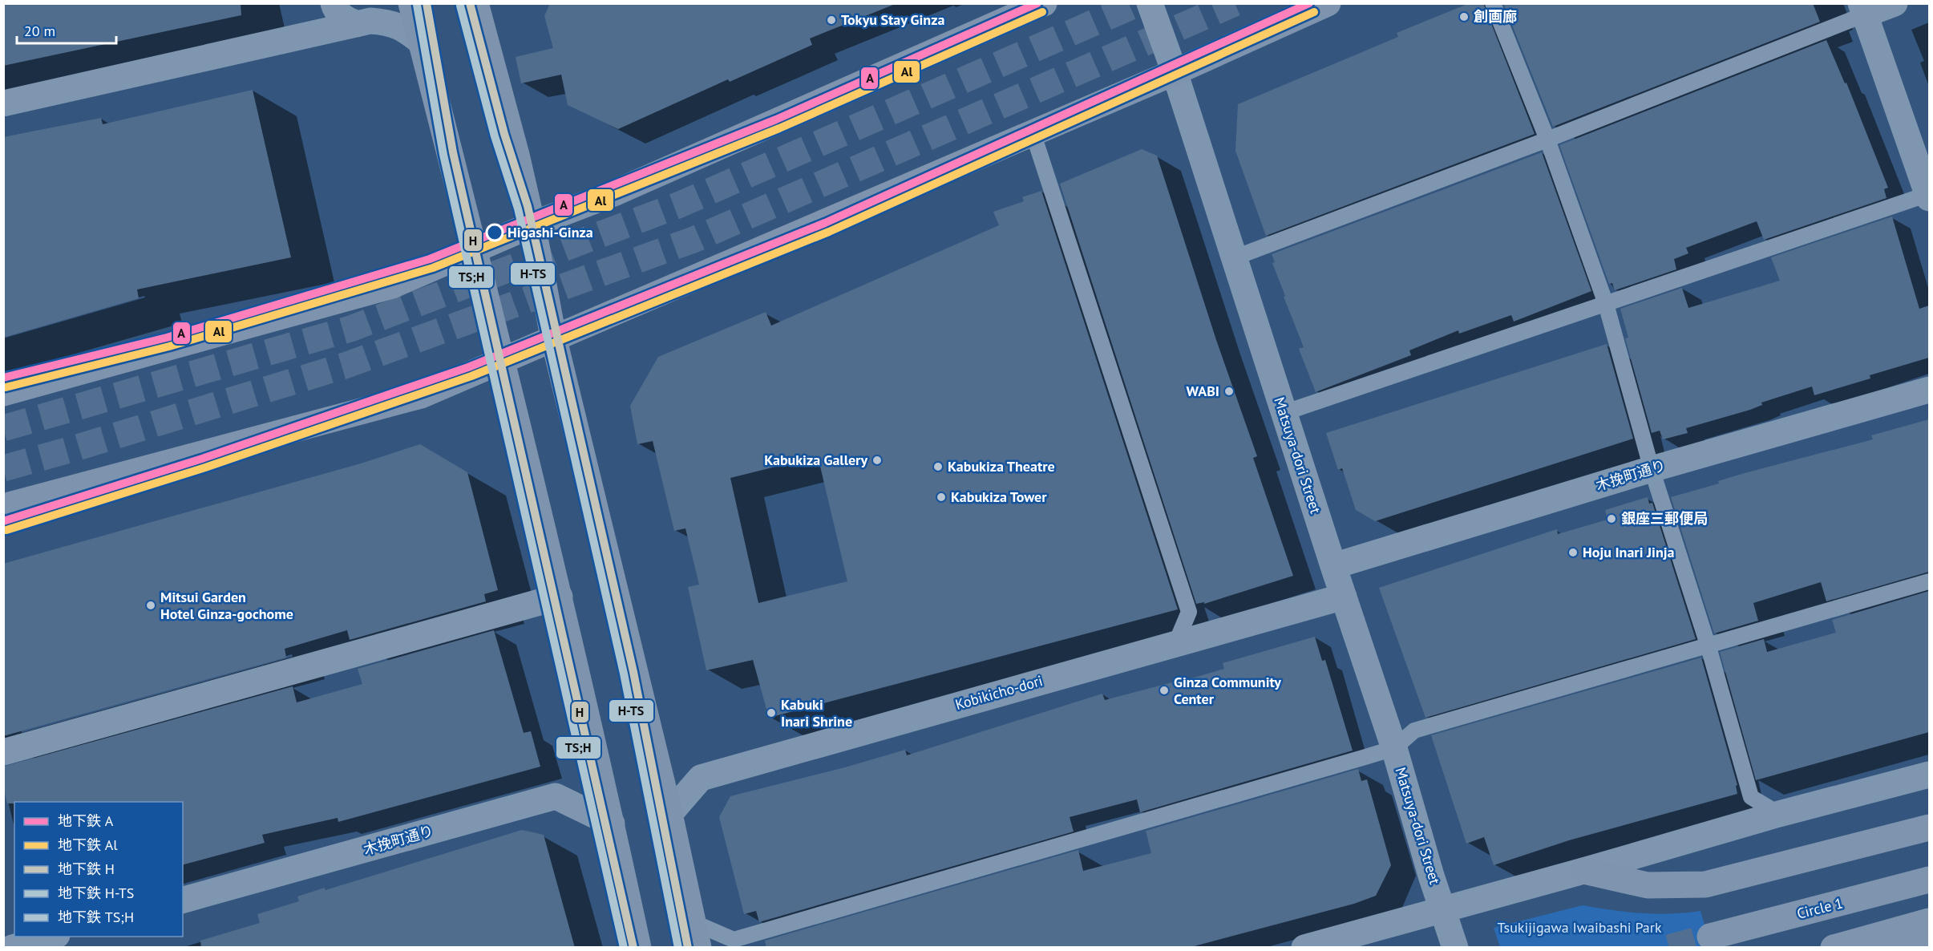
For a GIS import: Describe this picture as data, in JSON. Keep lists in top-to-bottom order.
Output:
{
  "streets": {
    "highway": ["Circle 1"],
    "street": ["Matsuya-dori Street", "木挽町通り", "Kobikicho-dori"]
  },
  "crossings": [
    ["Matsuya-dori Street", "木挽町通り"],
    ["Matsuya-dori Street", "Kobikicho-dori"]
  ],
  "parks": ["Tsukijigawa Iwaibashi Park"],
  "places": [
    "創画廊",
    "Tokyu Stay Ginza",
    "Higashi-Ginza",
    "WABI",
    "Kabukiza Gallery",
    "Kabukiza Theatre",
    "Kabukiza Tower",
    "銀座三郵便局",
    "Hoju Inari Jinja",
    "Mitsui Garden Hotel Ginza-gochome",
    "Ginza Community Center",
    "Kabuki Inari Shrine"
  ],
  "lines": [
    "metro line A",
    "metro line H",
    "metro line TS;H",
    "metro line H-TS",
    "metro line Al"
  ],
  "legend": [
    "地下鉄 A",
    "地下鉄 Al",
    "地下鉄 H",
    "地下鉄 H-TS",
    "地下鉄 TS;H"
  ],
  "scale_bar": "20 m"
}
